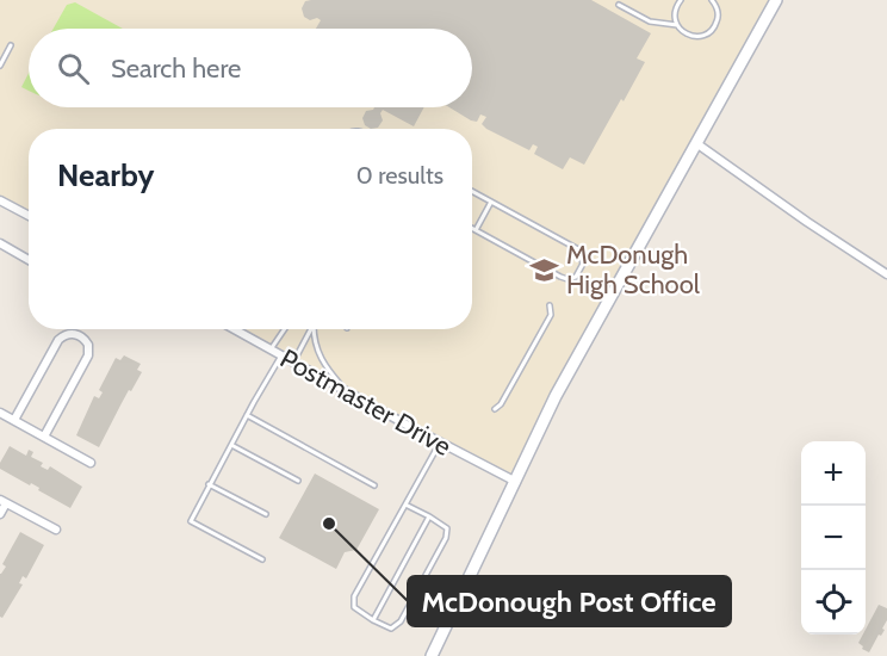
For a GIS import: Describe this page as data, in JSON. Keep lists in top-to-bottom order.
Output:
{
  "streets": {
    "street": ["Postmaster Drive"]
  },
  "places": {
    "school or university": ["McDonugh High School"],
    "other": ["McDonough Post Office"]
  },
  "page": {
    "search": "Search here",
    "heading": ["Nearby", "0 results"],
    "map_buttons": ["+", "−"]
  }
}
